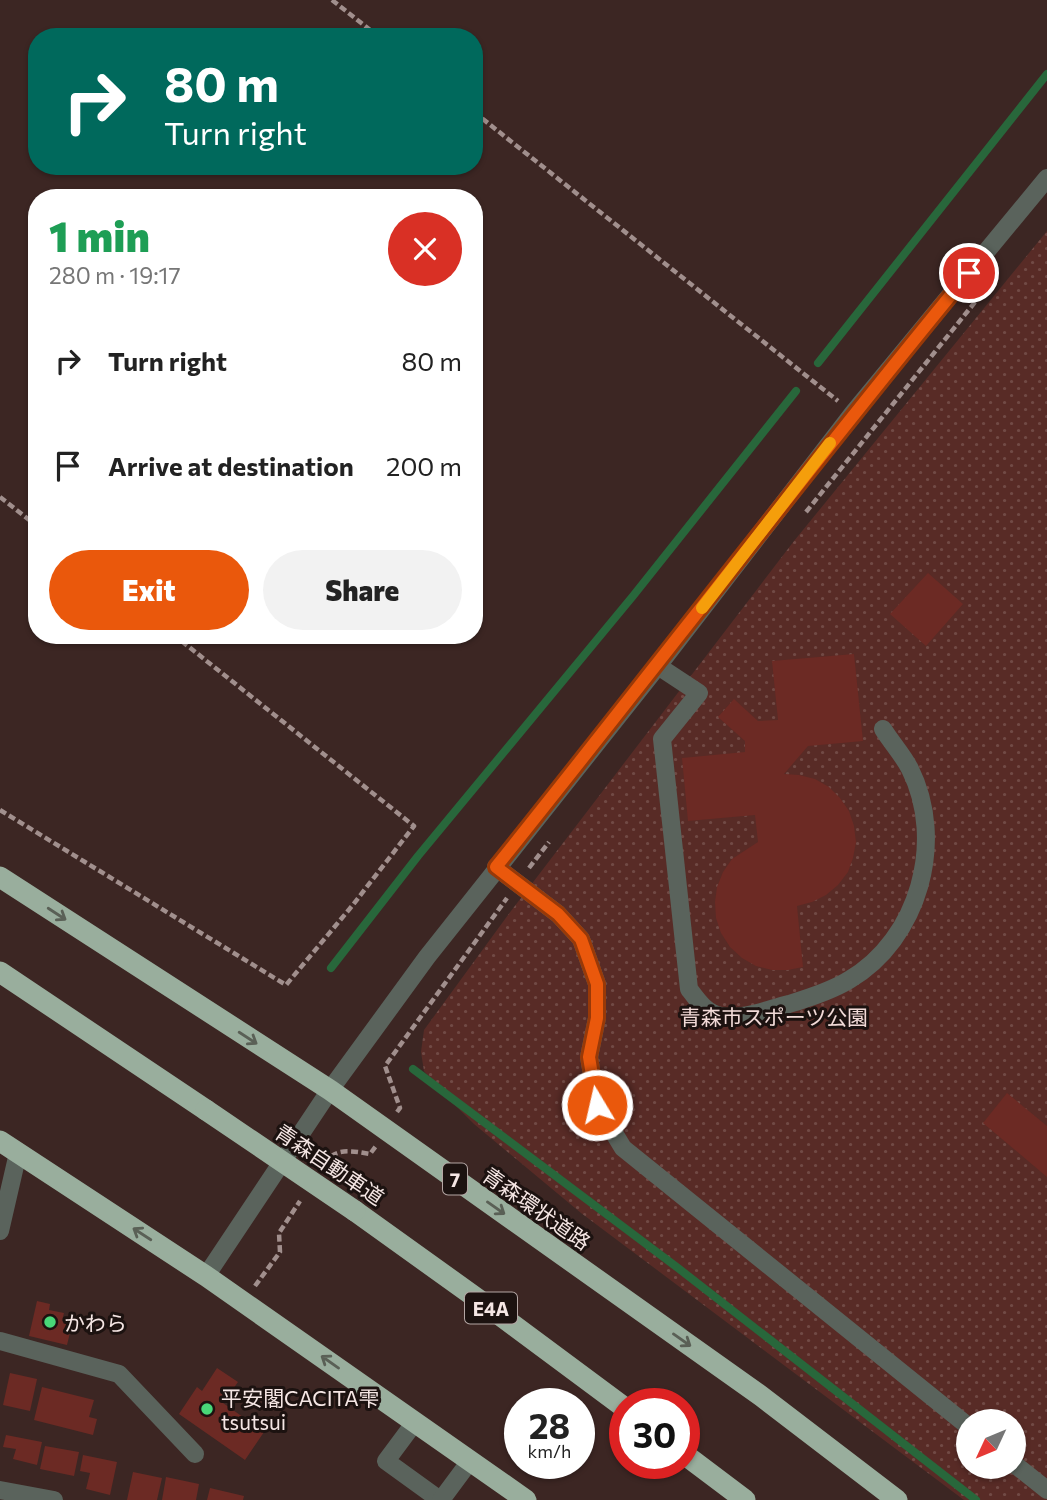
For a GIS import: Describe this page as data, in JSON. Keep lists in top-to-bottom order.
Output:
{
  "streets": {
    "highway": [
      "青森自動車道",
      "7",
      "青森環状道路",
      "E4A"
    ]
  },
  "one_way": ["青森環状道路"],
  "parks": ["青森市スポーツ公園"],
  "places": ["かわら", "平安閣CACITA雫 tsutsui"],
  "north": "bottom left",
  "page": {
    "turn": ["80 m", "Turn right"],
    "heading": ["1 min", "280 m · 19:17"],
    "list": [
      {
        "name": "Turn right",
        "value": "80 m"
      },
      {
        "name": "Arrive at destination",
        "value": "200 m"
      }
    ],
    "buttons": ["Exit", "Share"],
    "speed": "28 km/h",
    "limit": "30"
  }
}
